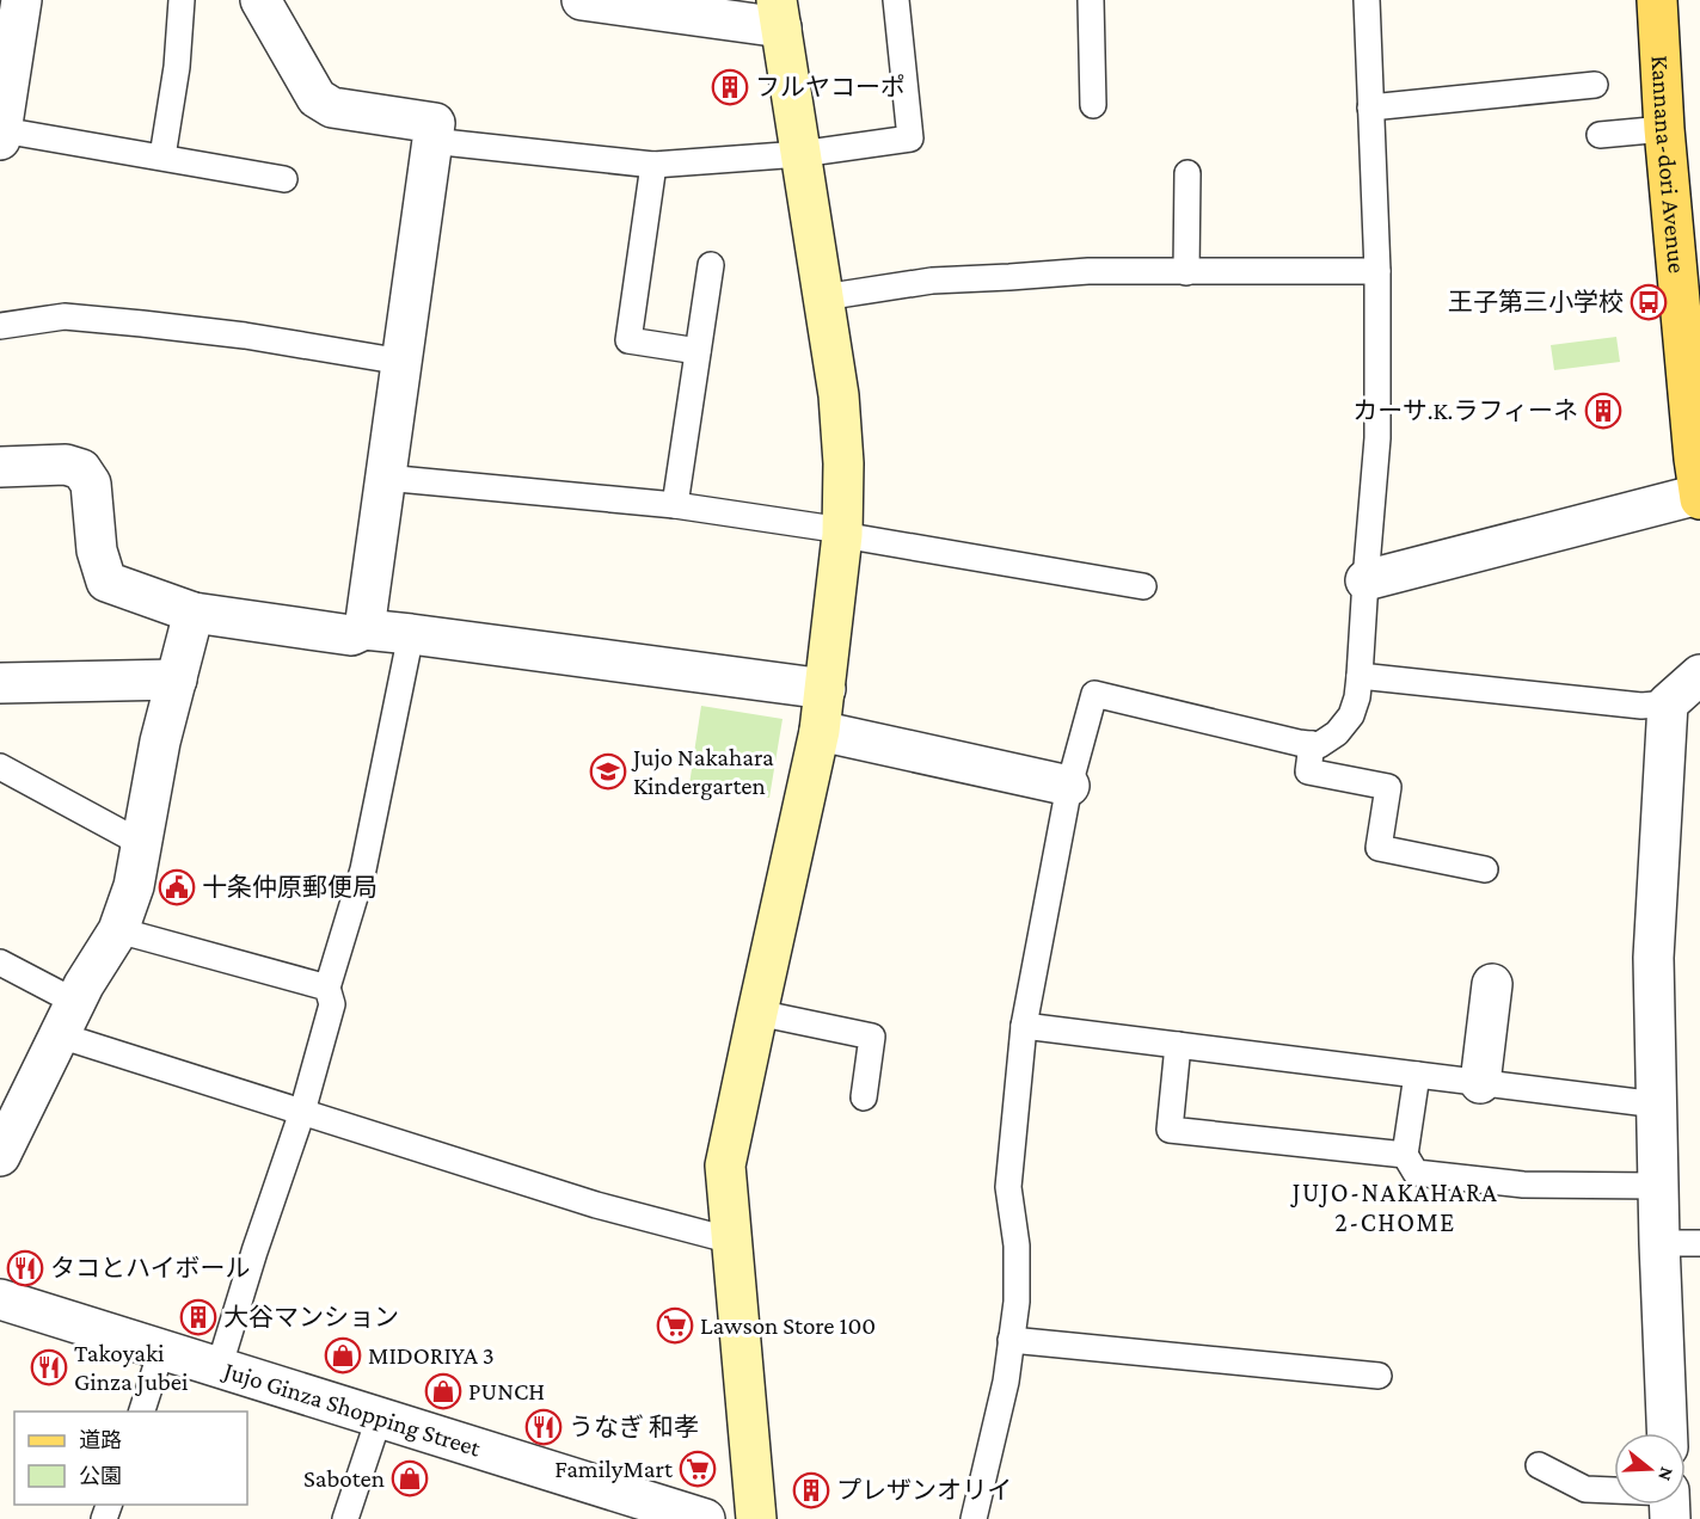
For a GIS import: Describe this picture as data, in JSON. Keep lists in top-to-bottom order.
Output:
{
  "streets": {
    "main road": ["Kannana-dori Avenue"],
    "street": ["Jujo Ginza Shopping Street"]
  },
  "districts": ["JUJO-NAKAHARA 2-CHOME"],
  "places": {
    "building": [
      "フルヤコーポ",
      "カーサ.K.ラフィーネ",
      "大谷マンション",
      "プレザンオリイ"
    ],
    "bus stop": ["王子第三小学校"],
    "school or university": ["Jujo Nakahara Kindergarten"],
    "public building": ["十条仲原郵便局"],
    "restaurant": ["タコとハイボール", "Takoyaki Ginza Jubei", "うなぎ 和孝"],
    "supermarket": ["Lawson Store 100", "FamilyMart"],
    "shop": ["MIDORIYA 3", "PUNCH", "Saboten"]
  },
  "legend": ["道路", "公園"],
  "north": "right"
}
